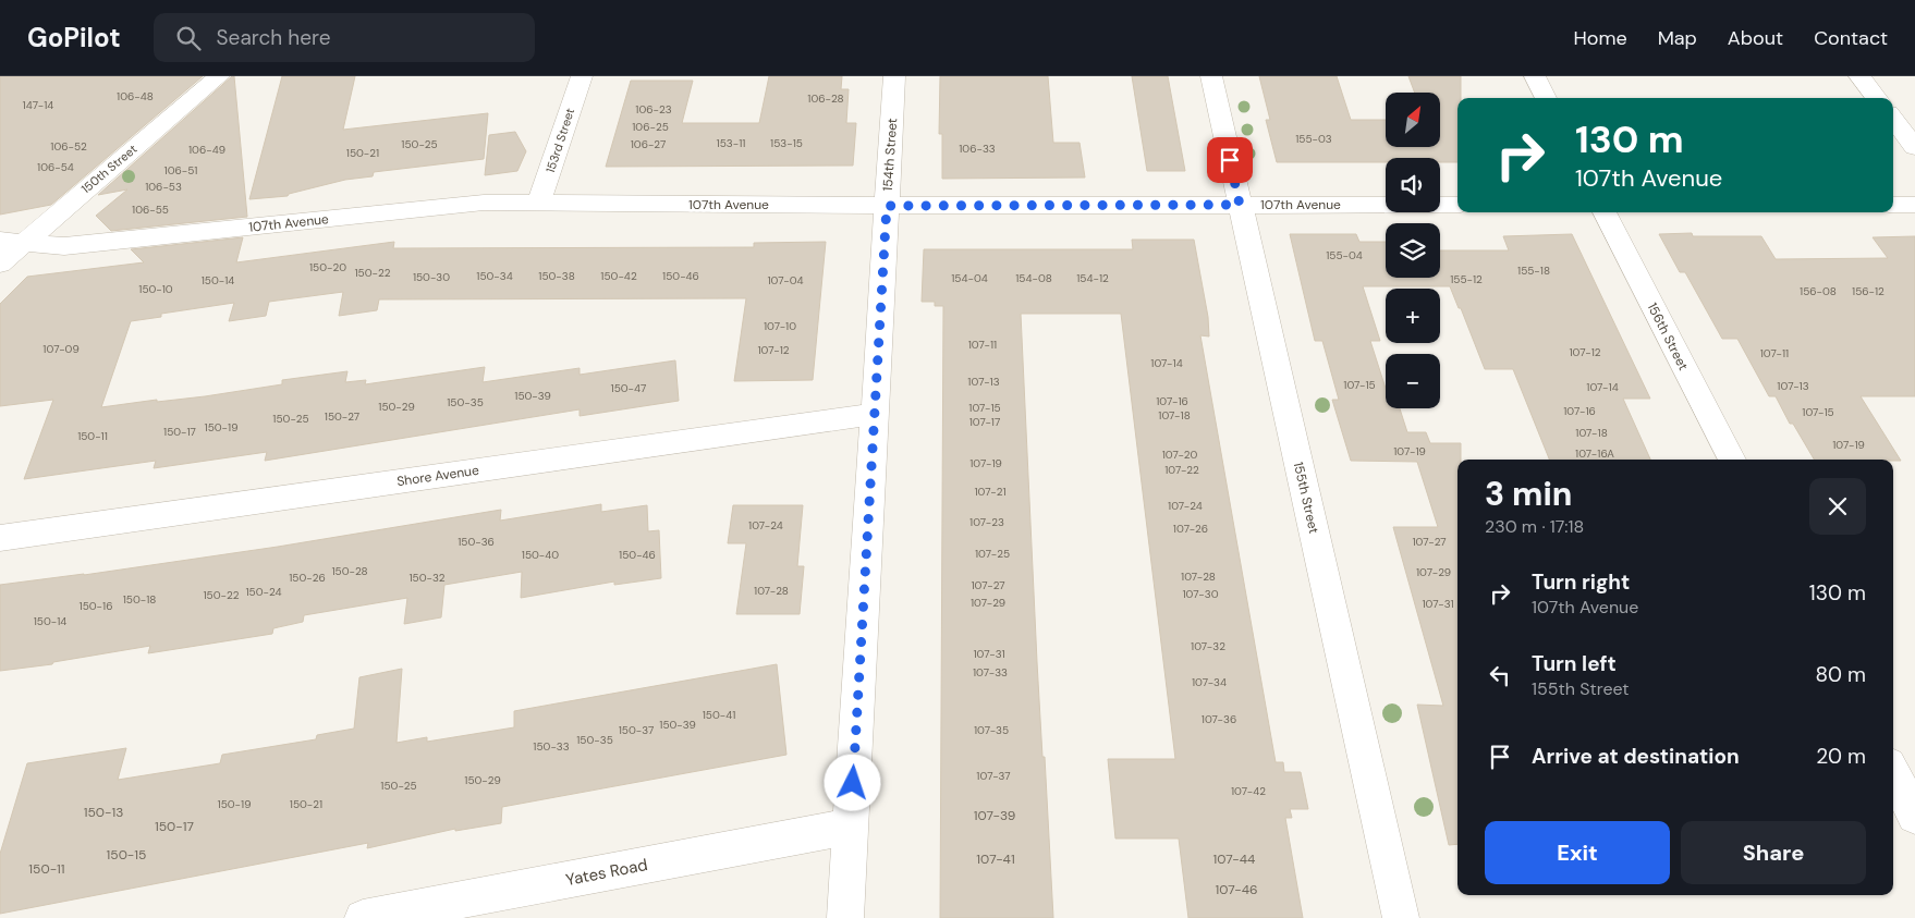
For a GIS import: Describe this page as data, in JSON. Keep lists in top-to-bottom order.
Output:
{
  "streets": {
    "street": [
      "153rd Street",
      "154th Street",
      "150th Street",
      "107th Avenue",
      "156th Street",
      "Shore Avenue",
      "155th Street",
      "Yates Road"
    ]
  },
  "crossings": [
    ["153rd Street", "107th Avenue"],
    ["154th Street", "107th Avenue"],
    ["154th Street", "Shore Avenue"],
    ["154th Street", "Yates Road"],
    ["150th Street", "107th Avenue"],
    ["107th Avenue", "155th Street"]
  ],
  "house_numbers": [
    "106-48",
    "106-28",
    "147-14",
    "106-23",
    "106-25",
    "155-03",
    "153-11",
    "153-15",
    "150-25",
    "106-27",
    "106-52",
    "106-33",
    "106-49",
    "150-21",
    "106-54",
    "106-51",
    "106-53",
    "106-55",
    "155-04",
    "150-20",
    "155-18",
    "150-22",
    "150-34",
    "150-38",
    "150-42",
    "150-46",
    "150-30",
    "154-04",
    "154-08",
    "154-12",
    "155-12",
    "150-14",
    "107-04",
    "150-10",
    "156-08",
    "156-12",
    "107-10",
    "107-11",
    "107-09",
    "107-12",
    "107-12",
    "107-11",
    "107-14",
    "107-13",
    "107-15",
    "107-13",
    "107-14",
    "150-47",
    "150-39",
    "107-16",
    "150-35",
    "150-29",
    "107-15",
    "107-16",
    "107-15",
    "107-18",
    "150-27",
    "150-25",
    "107-17",
    "150-19",
    "150-17",
    "107-18",
    "150-11",
    "107-19",
    "107-19",
    "107-16A",
    "107-20",
    "107-19",
    "107-22",
    "107-21",
    "107-24",
    "107-23",
    "107-24",
    "107-26",
    "150-36",
    "107-27",
    "107-25",
    "150-40",
    "150-46",
    "150-28",
    "107-29",
    "107-28",
    "150-26",
    "150-32",
    "107-27",
    "107-28",
    "150-24",
    "107-30",
    "150-22",
    "150-18",
    "107-29",
    "107-31",
    "150-16",
    "150-14",
    "107-32",
    "107-31",
    "107-33",
    "107-34",
    "150-41",
    "107-36",
    "150-39",
    "150-37",
    "107-35",
    "150-35",
    "150-33",
    "107-37",
    "150-29",
    "150-25",
    "107-42",
    "150-19",
    "150-21",
    "150-13",
    "107-39",
    "150-17",
    "150-15",
    "107-41",
    "107-44",
    "150-11",
    "107-46"
  ],
  "north": "top right",
  "page": {
    "header": "GoPilot",
    "search": "Search here",
    "nav": [
      "Home",
      "Map",
      "About",
      "Contact"
    ],
    "map_buttons": ["+", "−"],
    "turn": ["130 m", "107th Avenue"],
    "heading": ["3 min", "230 m · 17:18"],
    "list": [
      {
        "name": "Turn right",
        "note": "107th Avenue",
        "value": "130 m"
      },
      {
        "name": "Turn left",
        "note": "155th Street",
        "value": "80 m"
      },
      {
        "name": "Arrive at destination",
        "value": "20 m"
      }
    ],
    "buttons": ["Exit", "Share"]
  }
}
